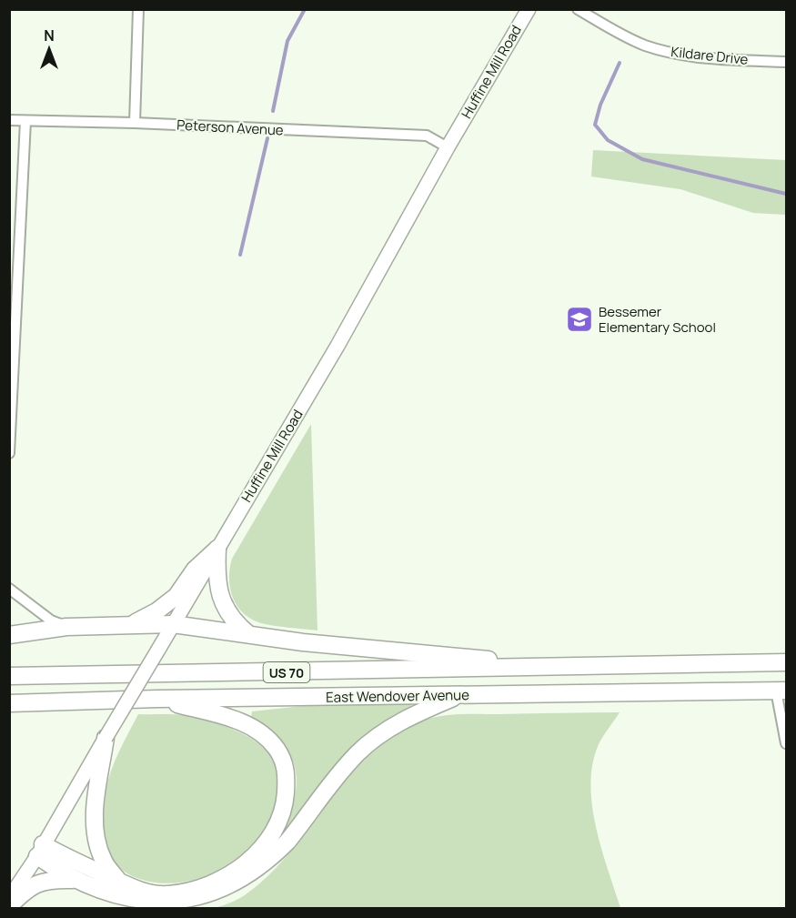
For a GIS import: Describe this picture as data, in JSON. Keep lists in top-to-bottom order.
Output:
{
  "streets": {
    "highway": ["US 70", "East Wendover Avenue"],
    "main road": ["Huffine Mill Road"],
    "street": ["Kildare Drive", "Peterson Avenue"]
  },
  "crossings": [
    ["Huffine Mill Road", "Peterson Avenue"]
  ],
  "places": {
    "school or university": ["Bessemer Elementary School"]
  },
  "north": "top"
}
